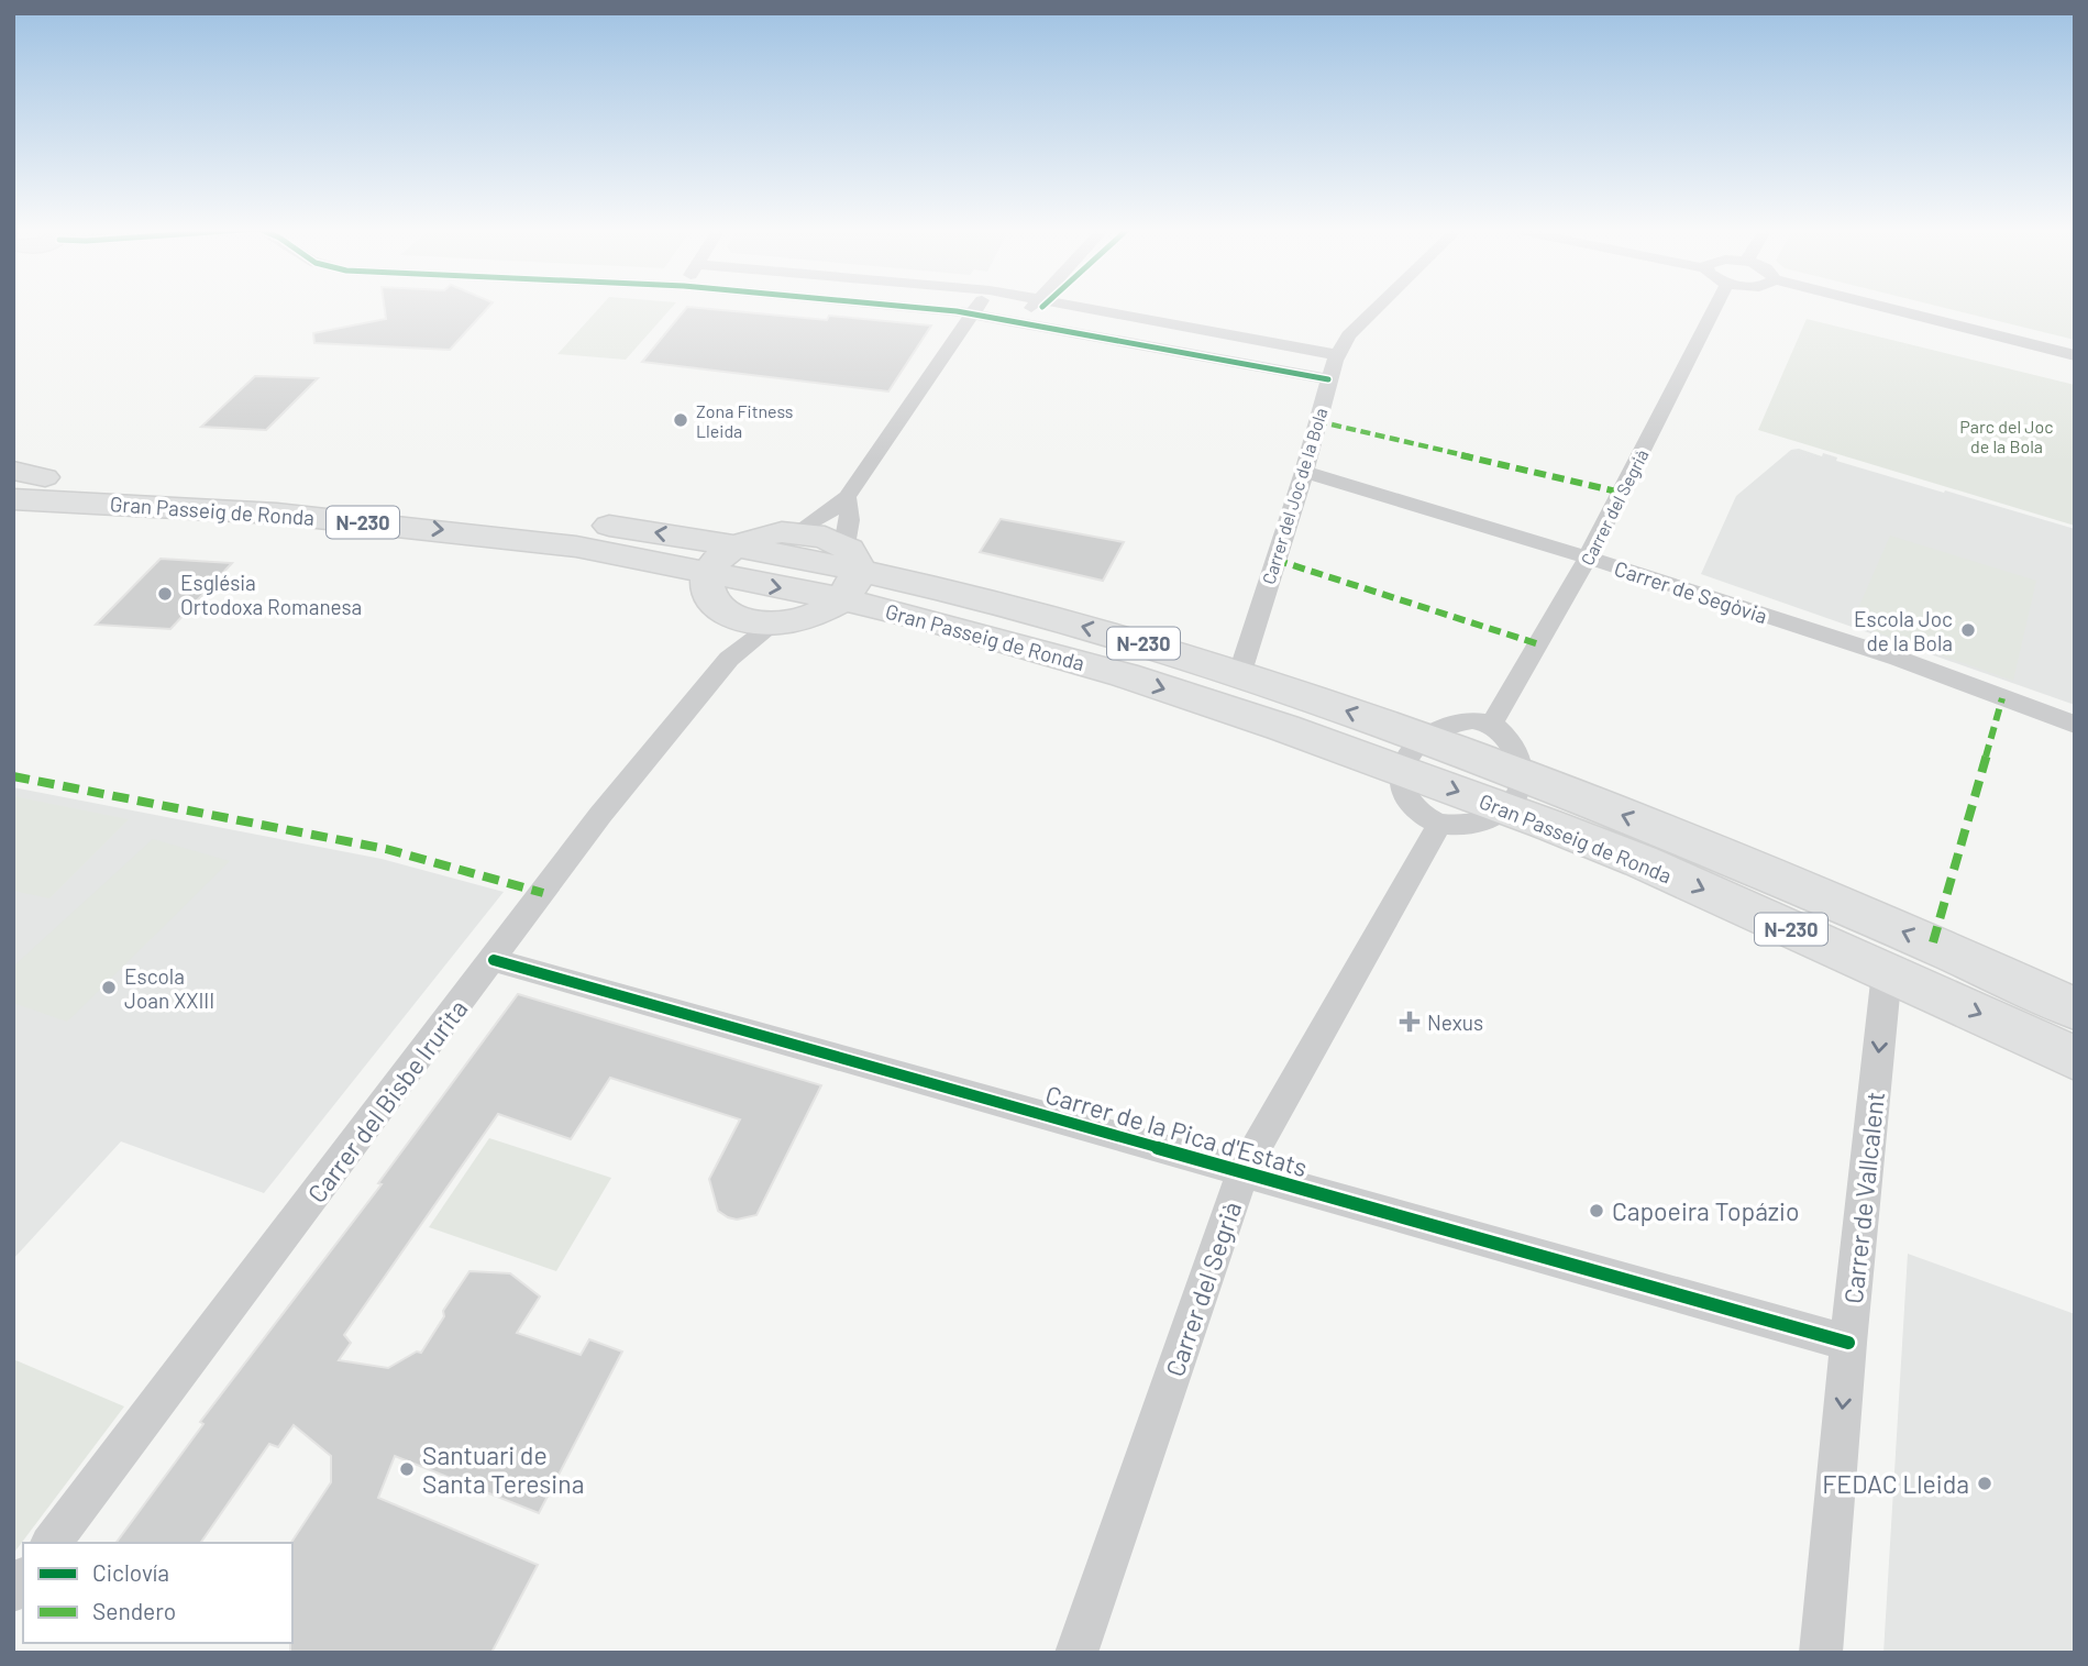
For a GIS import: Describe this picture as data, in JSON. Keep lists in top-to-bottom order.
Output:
{
  "streets": {
    "main road": ["Gran Passeig de Ronda", "N-230"],
    "street": [
      "Carrer del Joc de la Bola",
      "Carrer del Segrià",
      "Carrer de Segòvia",
      "Carrer del Bisbe Irurita",
      "Carrer de la Pica d'Estats",
      "Carrer de Vallcalent"
    ]
  },
  "crossings": [
    ["Carrer del Joc de la Bola", "Gran Passeig de Ronda"],
    ["Carrer del Joc de la Bola", "Carrer de Segòvia"],
    ["Carrer del Segrià", "Carrer de Segòvia"],
    ["Carrer del Segrià", "Carrer de la Pica d'Estats"],
    ["Gran Passeig de Ronda", "Carrer de Vallcalent"],
    ["Carrer del Bisbe Irurita", "Carrer de la Pica d'Estats"],
    ["Carrer de la Pica d'Estats", "Carrer de Vallcalent"]
  ],
  "one_way": ["Carrer de Vallcalent"],
  "parks": ["Parc del Joc de la Bola"],
  "places": {
    "other": [
      "Zona Fitness Lleida",
      "Església Ortodoxa Romanesa",
      "Escola Joc de la Bola",
      "Escola Joan XXIII",
      "Capoeira Topázio",
      "Santuari de Santa Teresina",
      "FEDAC Lleida"
    ],
    "health": ["Nexus"]
  },
  "legend": ["Ciclovía", "Sendero"]
}
